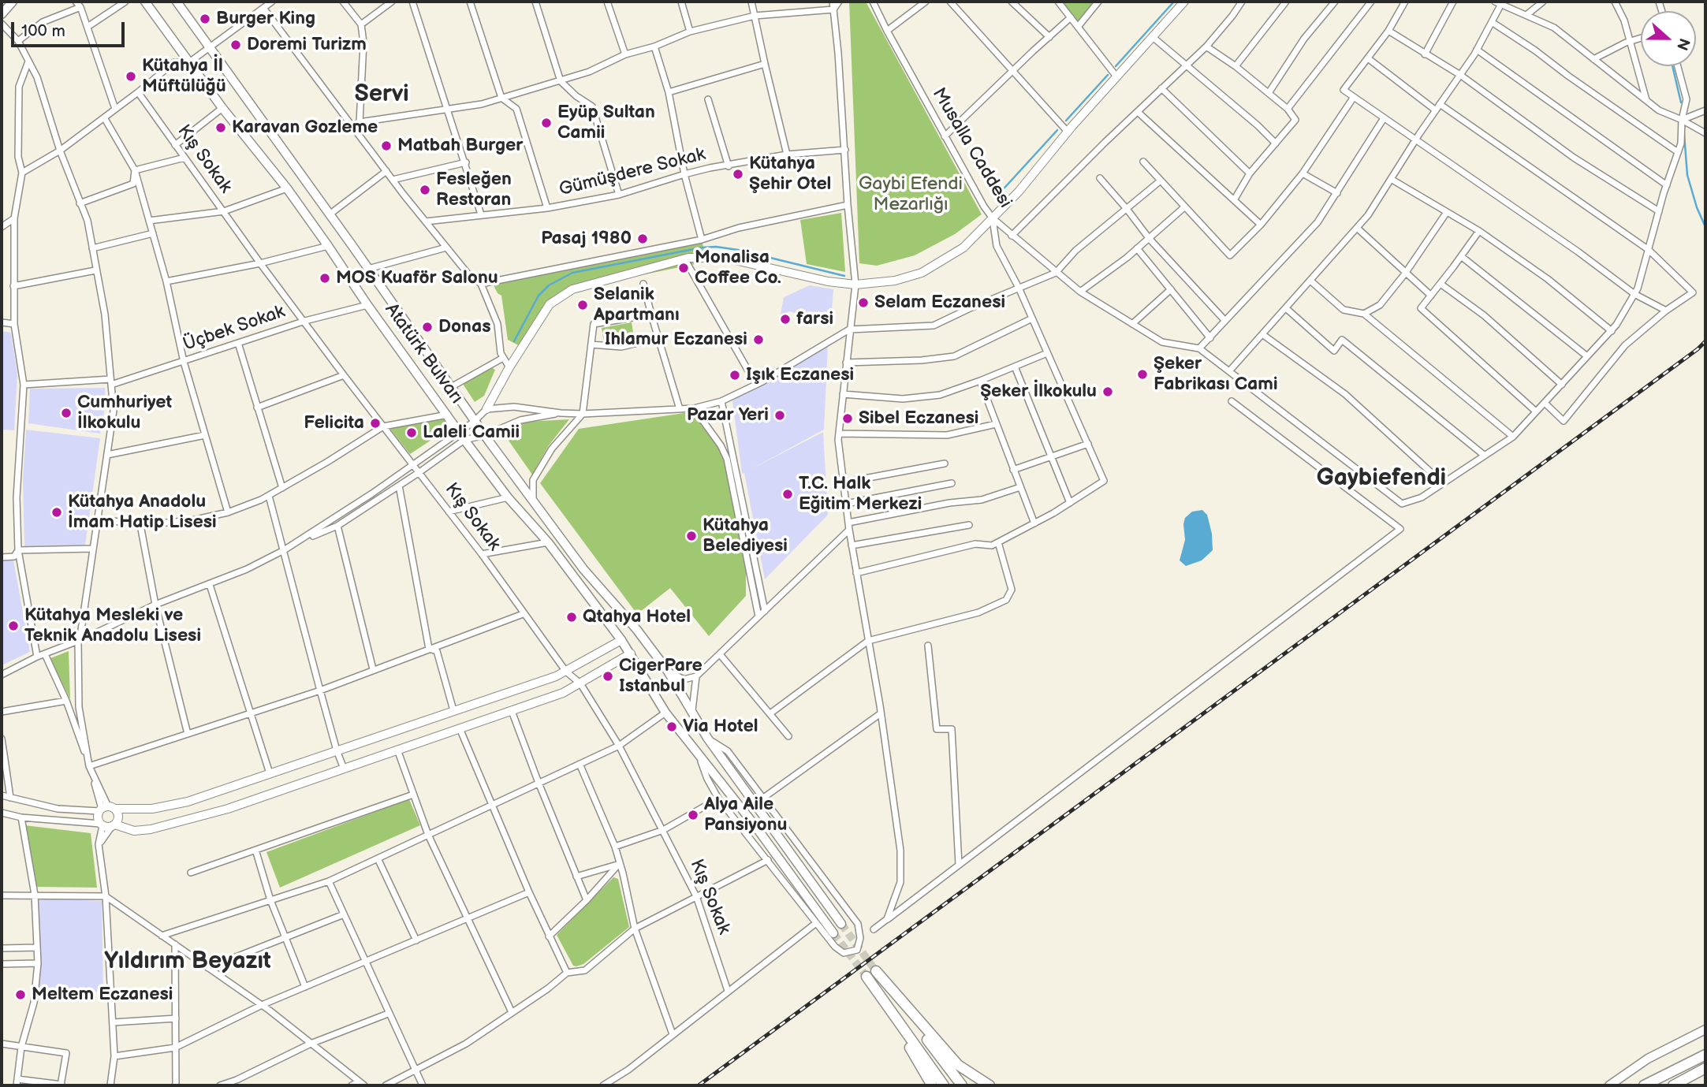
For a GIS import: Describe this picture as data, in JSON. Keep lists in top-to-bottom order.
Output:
{
  "streets": {
    "main road": ["Atatürk Bulvarı"],
    "street": [
      "Musalla Caddesi",
      "Kış Sokak",
      "Gümüşdere Sokak",
      "Üçbek Sokak"
    ]
  },
  "crossings": [
    ["Kış Sokak", "Üçbek Sokak"],
    ["Üçbek Sokak", "Atatürk Bulvarı"]
  ],
  "districts": ["Servi", "Gaybiefendi", "Yıldırım Beyazıt"],
  "parks": ["Gaybi Efendi Mezarlığı"],
  "places": [
    "Burger King",
    "Doremi Turizm",
    "Kütahya İl Müftülüğü",
    "Eyüp Sultan Camii",
    "Karavan Gozleme",
    "Matbah Burger",
    "Kütahya Şehir Otel",
    "Fesleğen Restoran",
    "Pasaj 1980",
    "Monalisa Coffee Co.",
    "MOS Kuaför Salonu",
    "Selam Eczanesi",
    "Selanik Apartmanı",
    "farsi",
    "Donas",
    "Ihlamur Eczanesi",
    "Şeker Fabrikası Cami",
    "Işık Eczanesi",
    "Şeker İlkokulu",
    "Cumhuriyet İlkokulu",
    "Pazar Yeri",
    "Sibel Eczanesi",
    "Felicita",
    "Laleli Camii",
    "T.C. Halk Eğitim Merkezi",
    "Kütahya Anadolu İmam Hatip Lisesi",
    "Kütahya Belediyesi",
    "Qtahya Hotel",
    "Kütahya Mesleki ve Teknik Anadolu Lisesi",
    "CigerPare Istanbul",
    "Via Hotel",
    "Alya Aile Pansiyonu",
    "Meltem Eczanesi"
  ],
  "scale_bar": "100 m",
  "north": "right"
}
